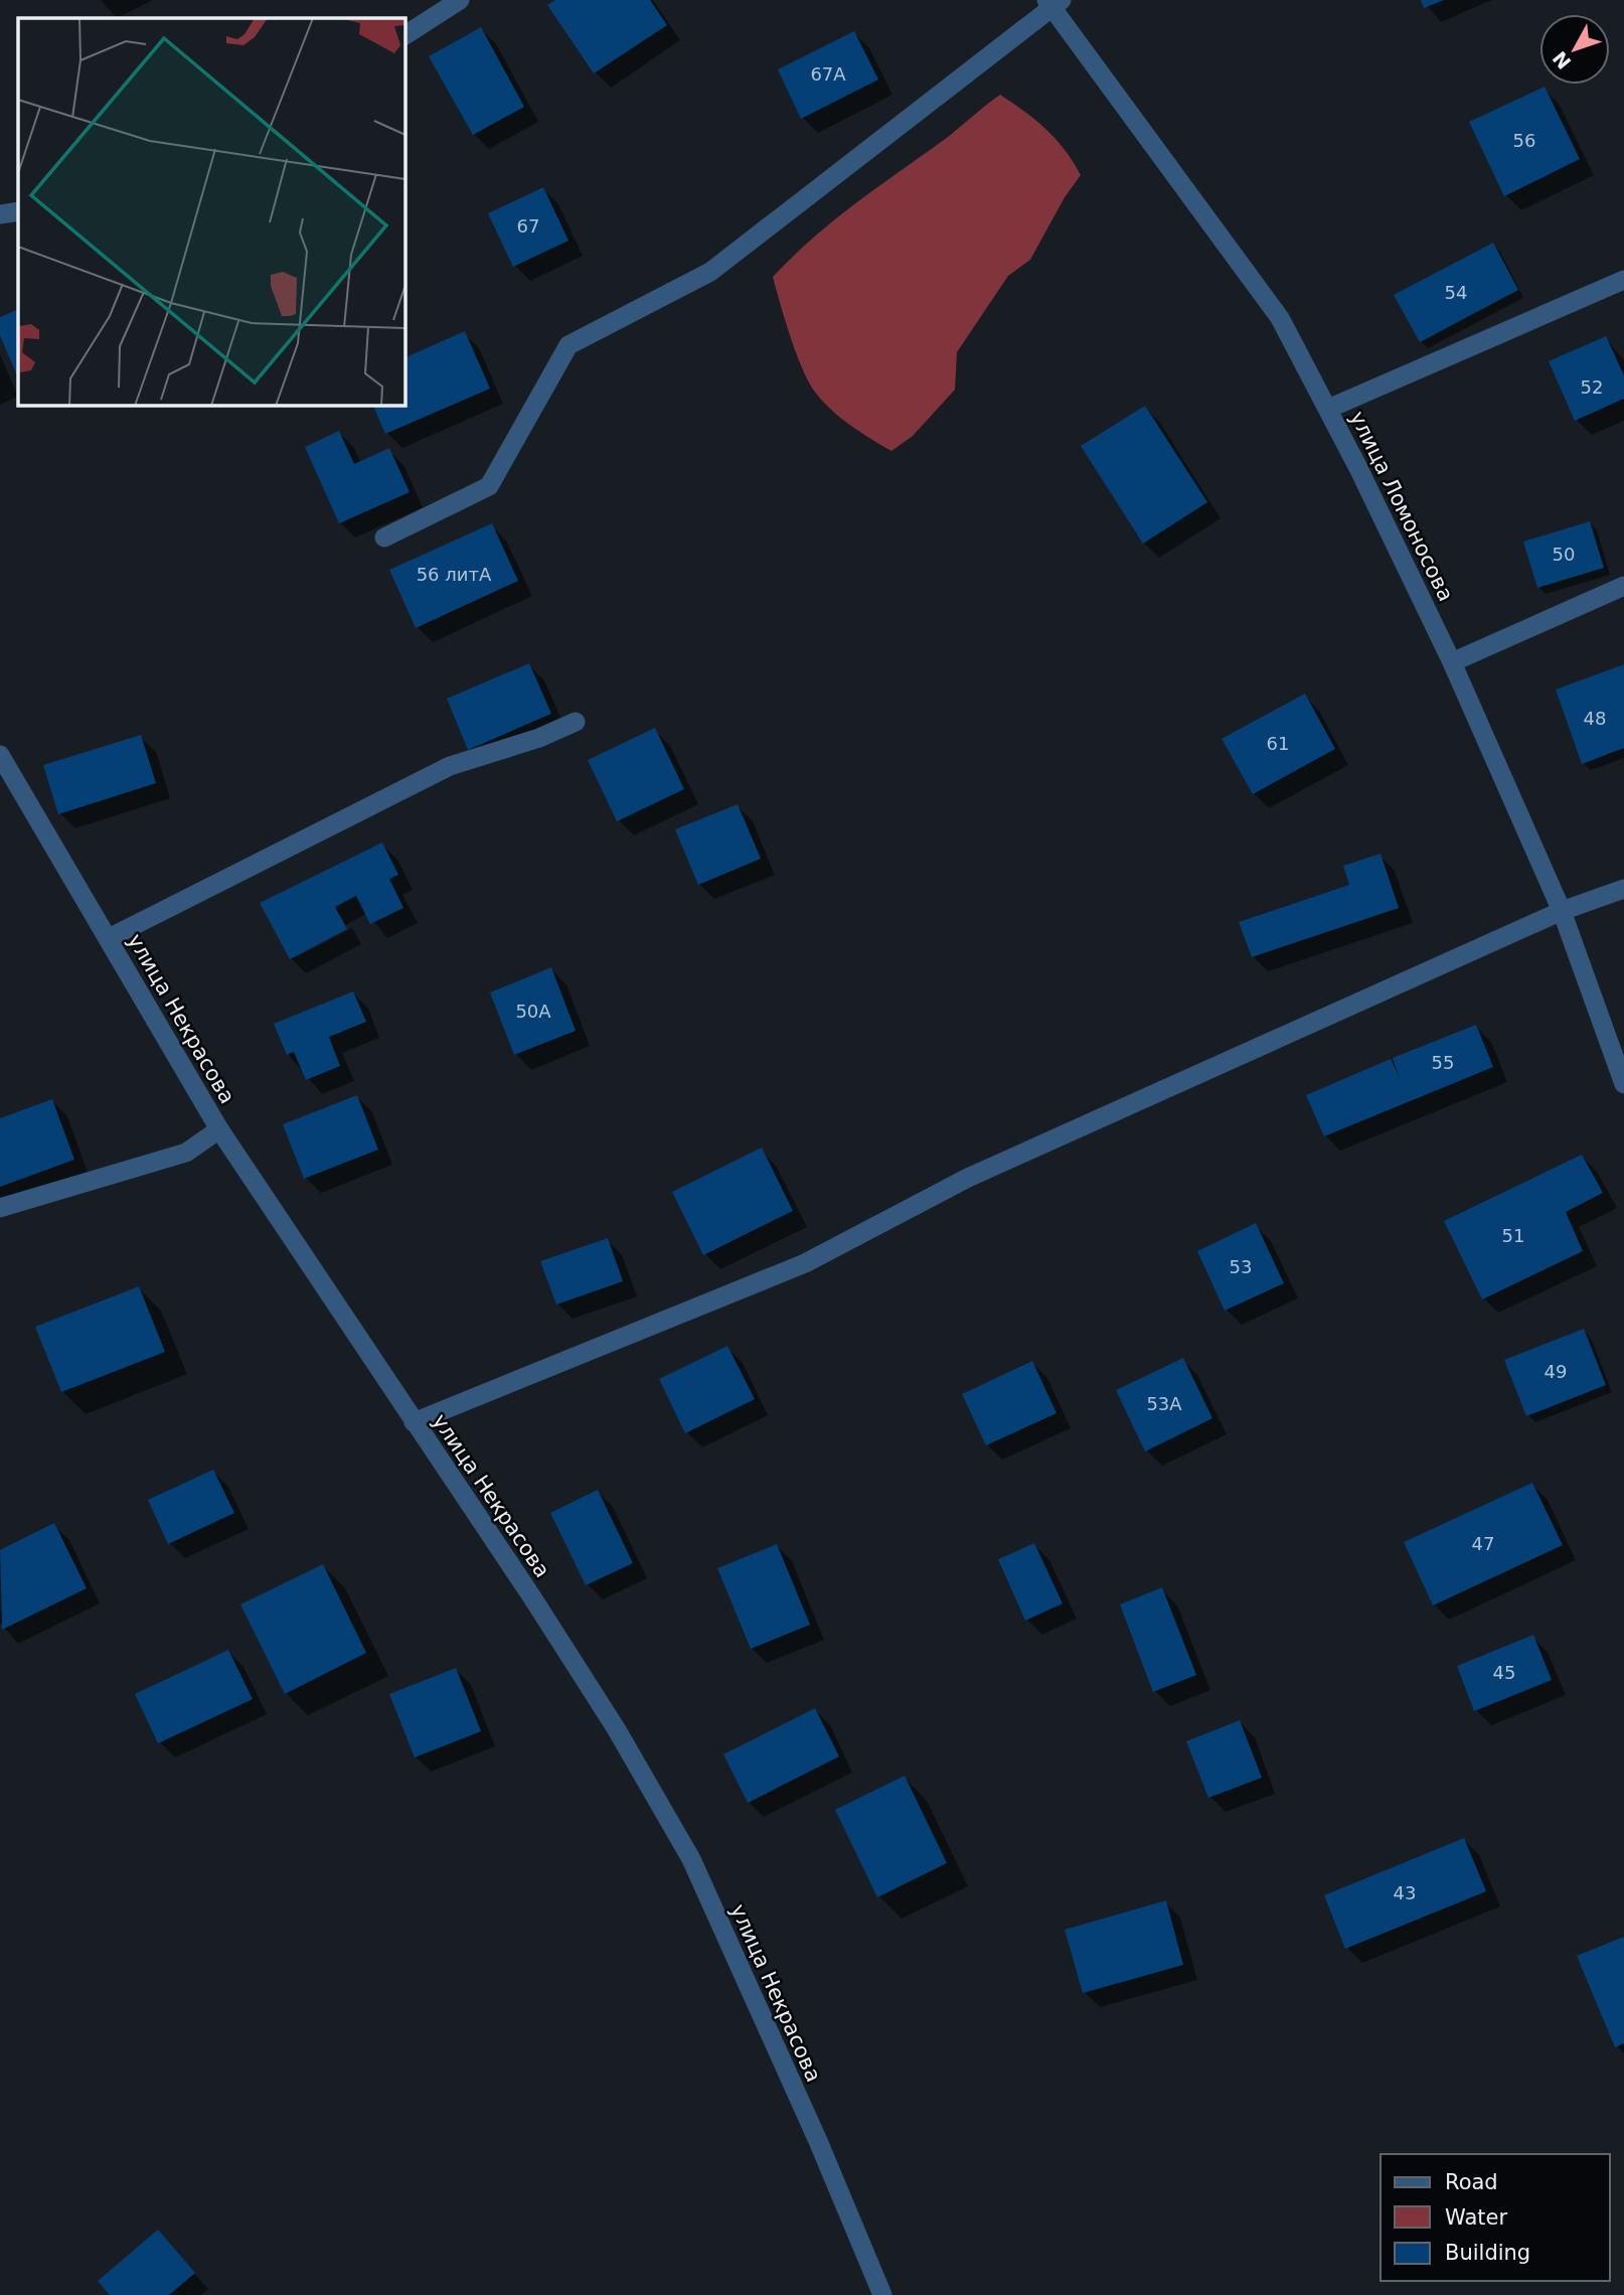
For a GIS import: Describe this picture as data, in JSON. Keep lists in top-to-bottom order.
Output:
{
  "streets": {
    "street": ["улица Ломоносова", "улица Некрасова"]
  },
  "house_numbers": [
    "67А",
    "56",
    "67",
    "54",
    "52",
    "50",
    "56 литА",
    "48",
    "61",
    "50А",
    "55",
    "51",
    "53",
    "49",
    "53А",
    "47",
    "45",
    "43"
  ],
  "legend": ["Road", "Water", "Building"],
  "north": "bottom left"
}
